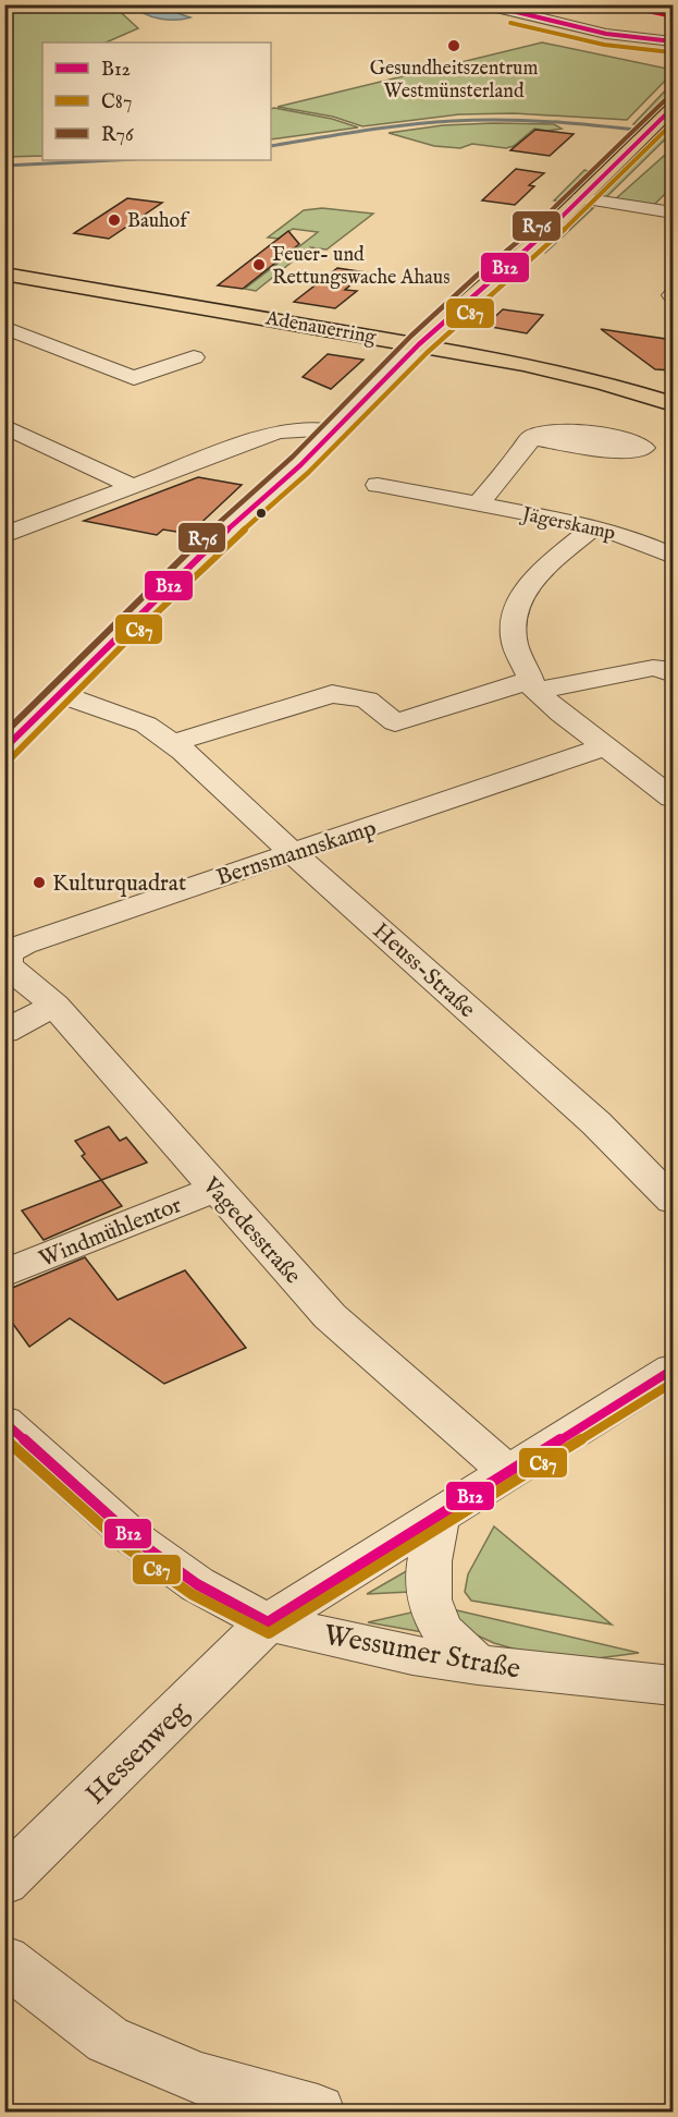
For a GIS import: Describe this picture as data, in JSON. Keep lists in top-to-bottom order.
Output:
{
  "streets": {
    "main road": ["Adenauerring"],
    "street": [
      "Jägerskamp",
      "Bernsmannskamp",
      "Heuss-Straße",
      "Vagedesstraße",
      "Windmühlentor",
      "Wessumer Straße",
      "Hessenweg"
    ]
  },
  "crossings": [
    ["Bernsmannskamp", "Heuss-Straße"],
    ["Bernsmannskamp", "Vagedesstraße"],
    ["Vagedesstraße", "Windmühlentor"],
    ["Vagedesstraße", "Hessenweg"],
    ["Wessumer Straße", "Hessenweg"]
  ],
  "places": [
    "Gesundheitszentrum Westmünsterland",
    "Bauhof",
    "Feuer- und Rettungswache Ahaus",
    "Kulturquadrat"
  ],
  "lines": ["transit line B12", "transit line C87", "transit line R76"],
  "legend": ["B12", "C87", "R76"]
}
